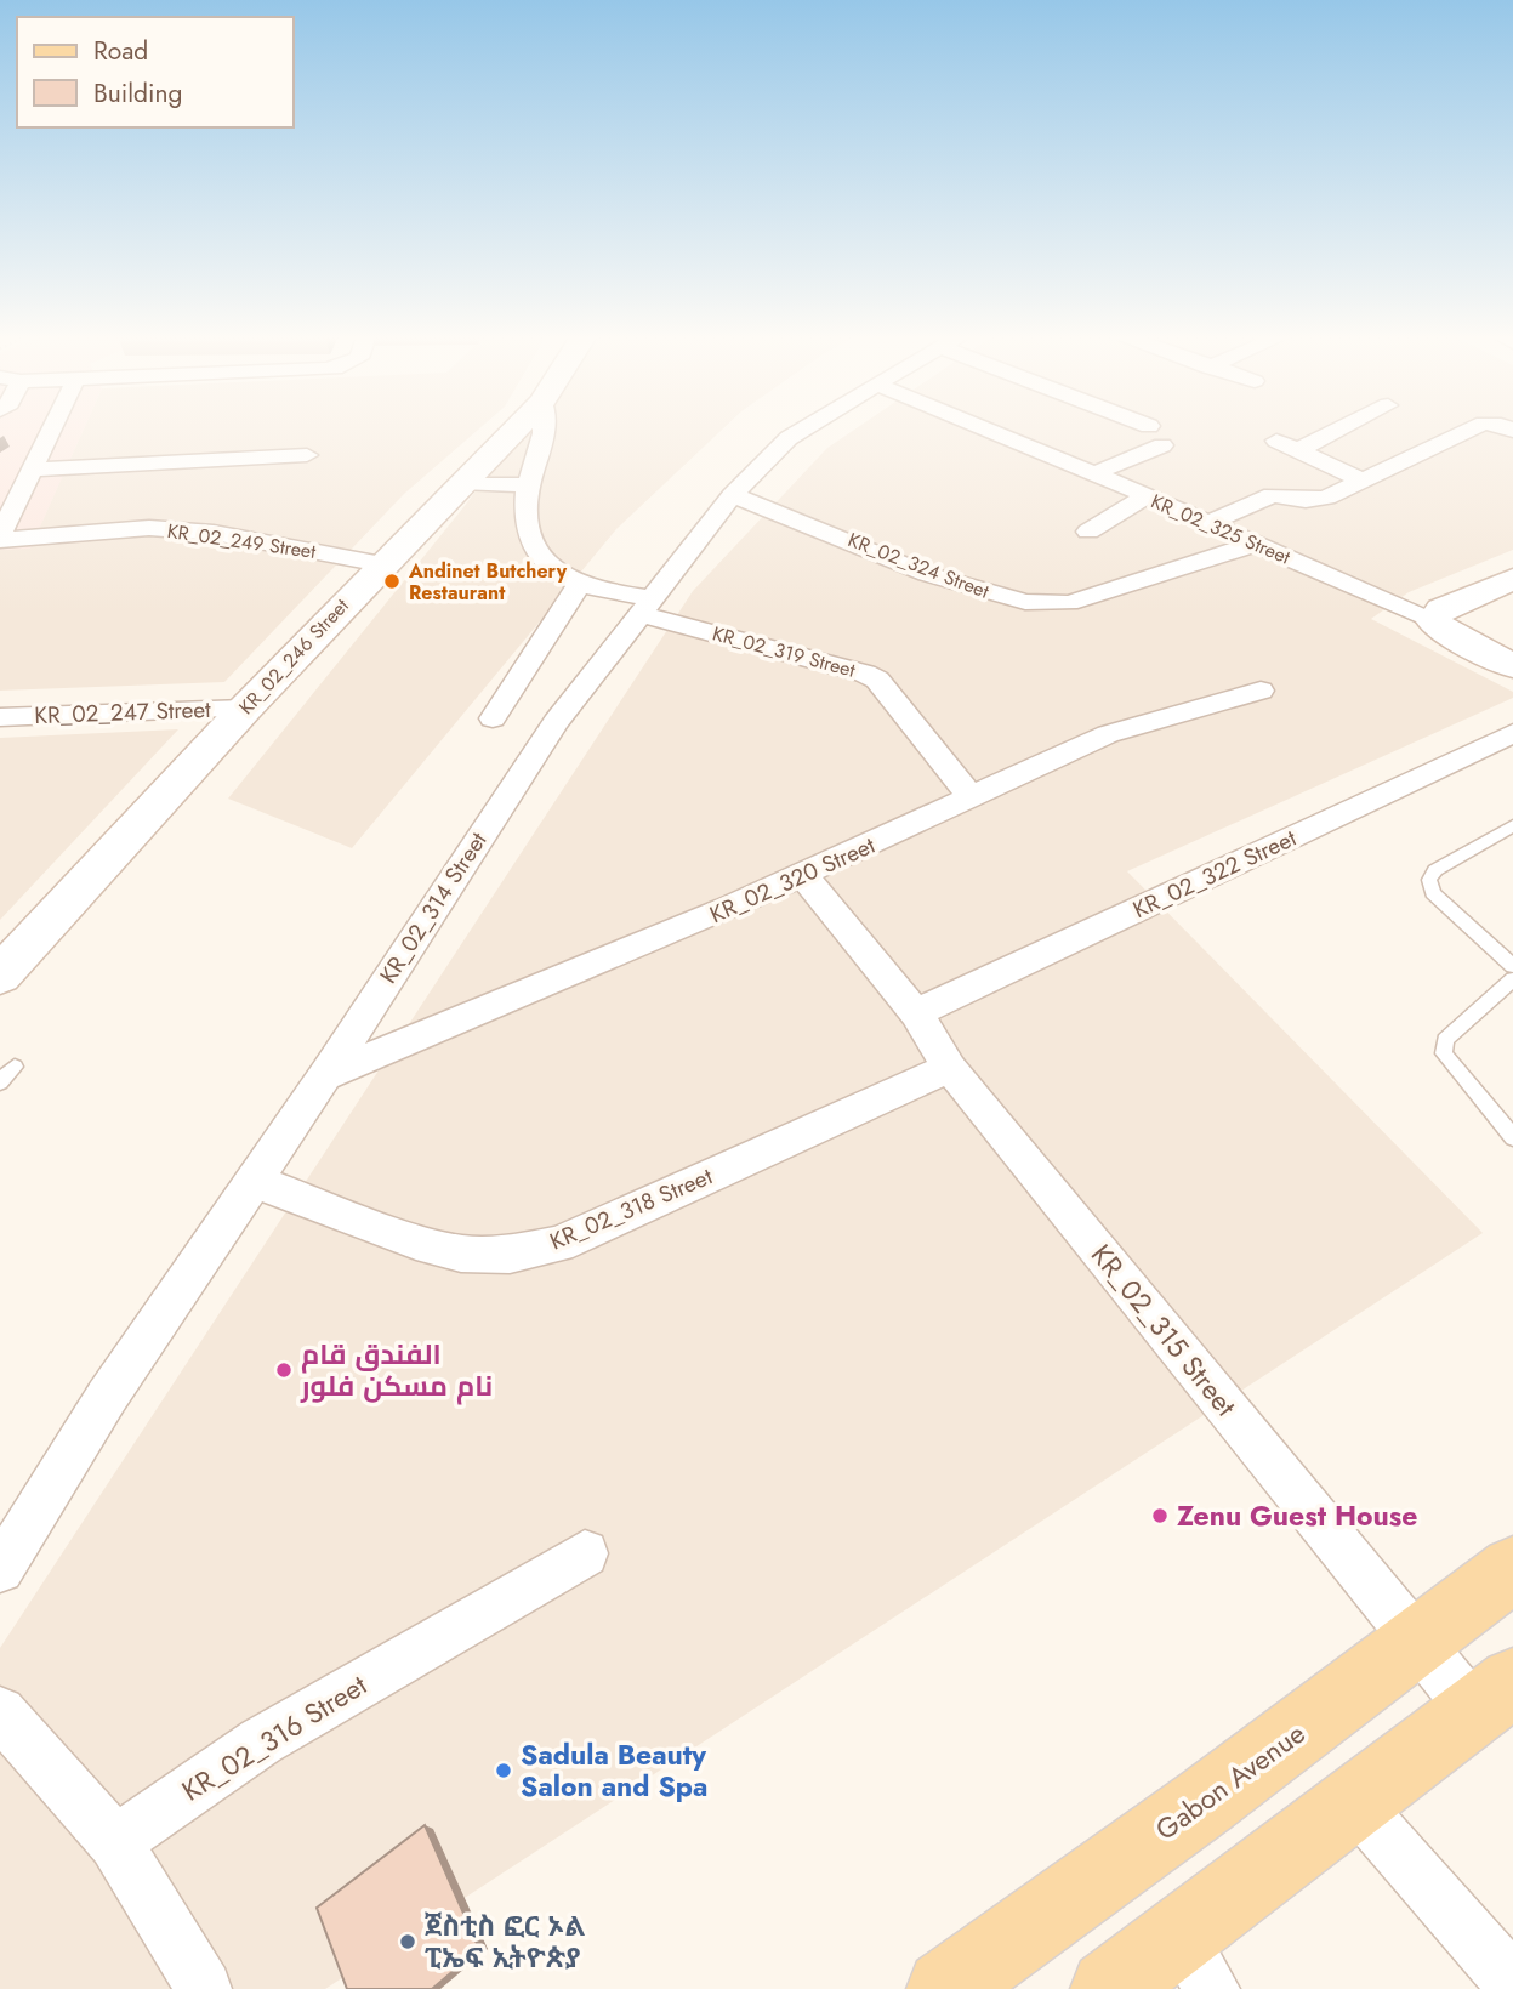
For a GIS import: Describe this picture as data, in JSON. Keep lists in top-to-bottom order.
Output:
{
  "streets": {
    "main road": ["Gabon Avenue"],
    "street": [
      "KR_02_325 Street",
      "KR_02_249 Street",
      "KR_02_324 Street",
      "KR_02_319 Street",
      "KR_02_246 Street",
      "KR_02_247 Street",
      "KR_02_322 Street",
      "KR_02_320 Street",
      "KR_02_314 Street",
      "KR_02_318 Street",
      "KR_02_315 Street",
      "KR_02_316 Street"
    ]
  },
  "crossings": [
    ["KR_02_325 Street", "KR_02_324 Street"],
    ["KR_02_249 Street", "KR_02_246 Street"],
    ["KR_02_324 Street", "KR_02_314 Street"],
    ["KR_02_319 Street", "KR_02_320 Street"],
    ["KR_02_319 Street", "KR_02_314 Street"],
    ["KR_02_246 Street", "KR_02_247 Street"],
    ["KR_02_322 Street", "KR_02_315 Street"],
    ["KR_02_320 Street", "KR_02_314 Street"],
    ["KR_02_320 Street", "KR_02_315 Street"],
    ["KR_02_314 Street", "KR_02_318 Street"],
    ["KR_02_318 Street", "KR_02_315 Street"],
    ["KR_02_315 Street", "Gabon Avenue"]
  ],
  "places": [
    "Andinet Butchery Restaurant",
    "الفندق قام نام مسكن فلور",
    "Zenu Guest House",
    "Sadula Beauty Salon and Spa",
    "ጀስቲስ ፎር ኦል ፒኤፍ ኢትዮጵያ"
  ],
  "legend": ["Road", "Building"]
}
